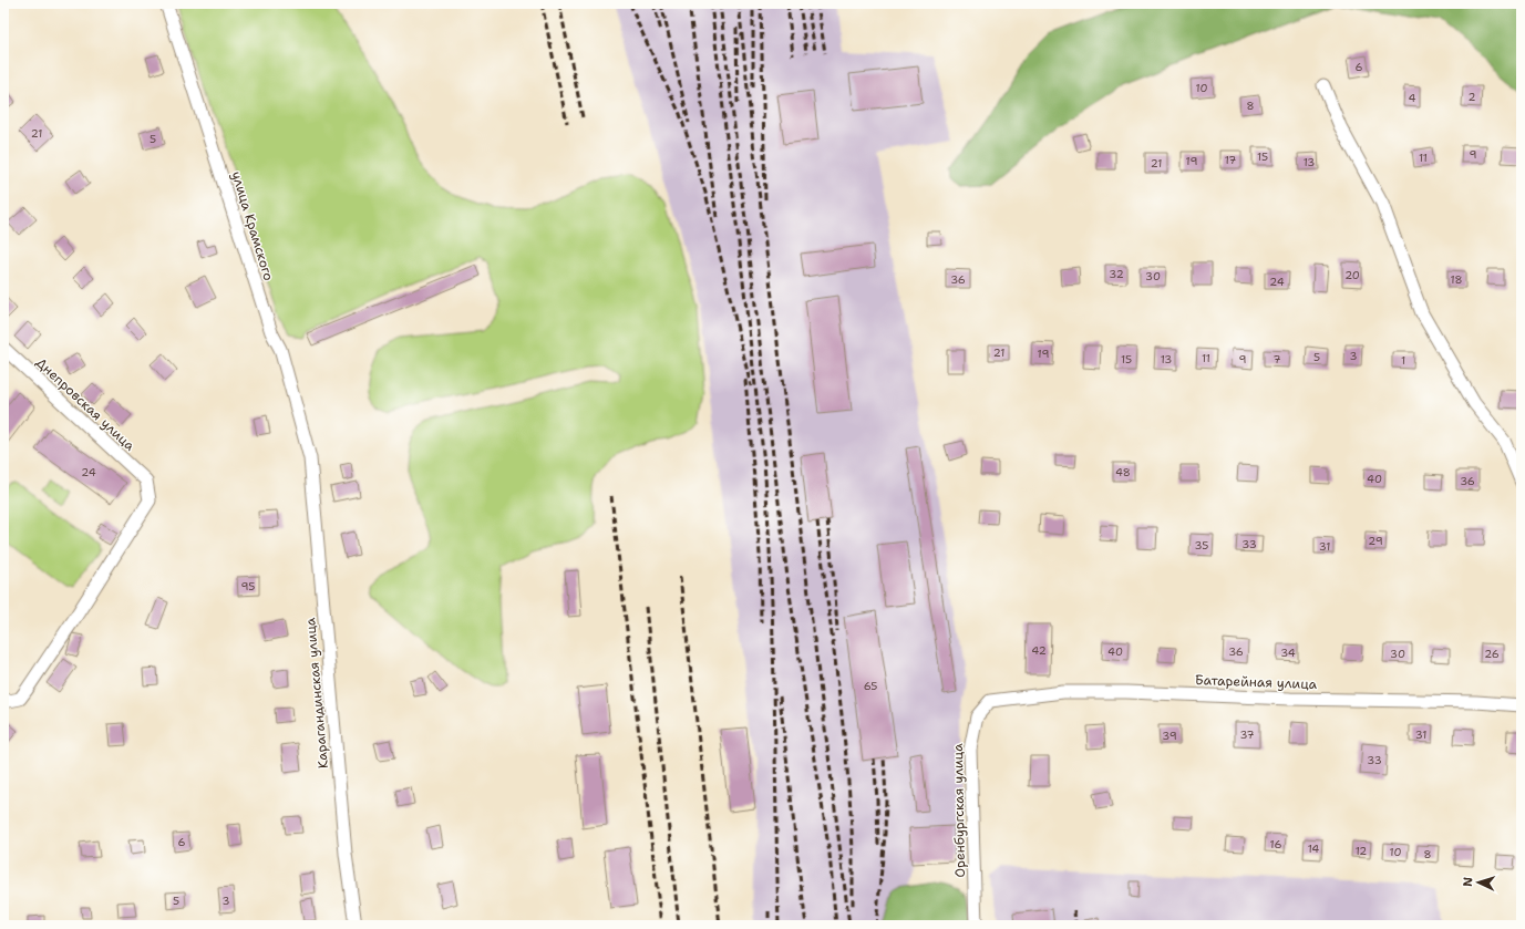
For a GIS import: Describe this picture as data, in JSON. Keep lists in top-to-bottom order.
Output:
{
  "streets": {
    "street": [
      "улица Крамского",
      "Днепровская улица",
      "Батарейная улица",
      "Карагандинская улица",
      "Оренбургская улица"
    ]
  },
  "crossings": [
    ["улица Крамского", "Карагандинская улица"],
    ["Батарейная улица", "Оренбургская улица"]
  ],
  "house_numbers": [
    "6",
    "10",
    "2",
    "4",
    "8",
    "21",
    "5",
    "9",
    "15",
    "11",
    "17",
    "19",
    "13",
    "21",
    "32",
    "20",
    "30",
    "36",
    "18",
    "24",
    "21",
    "19",
    "3",
    "5",
    "11",
    "15",
    "13",
    "9",
    "7",
    "1",
    "24",
    "48",
    "40",
    "36",
    "29",
    "33",
    "35",
    "31",
    "95",
    "42",
    "40",
    "36",
    "34",
    "30",
    "26",
    "65",
    "37",
    "31",
    "39",
    "33",
    "6",
    "16",
    "14",
    "12",
    "10",
    "8",
    "5",
    "3"
  ],
  "north": "left"
}
